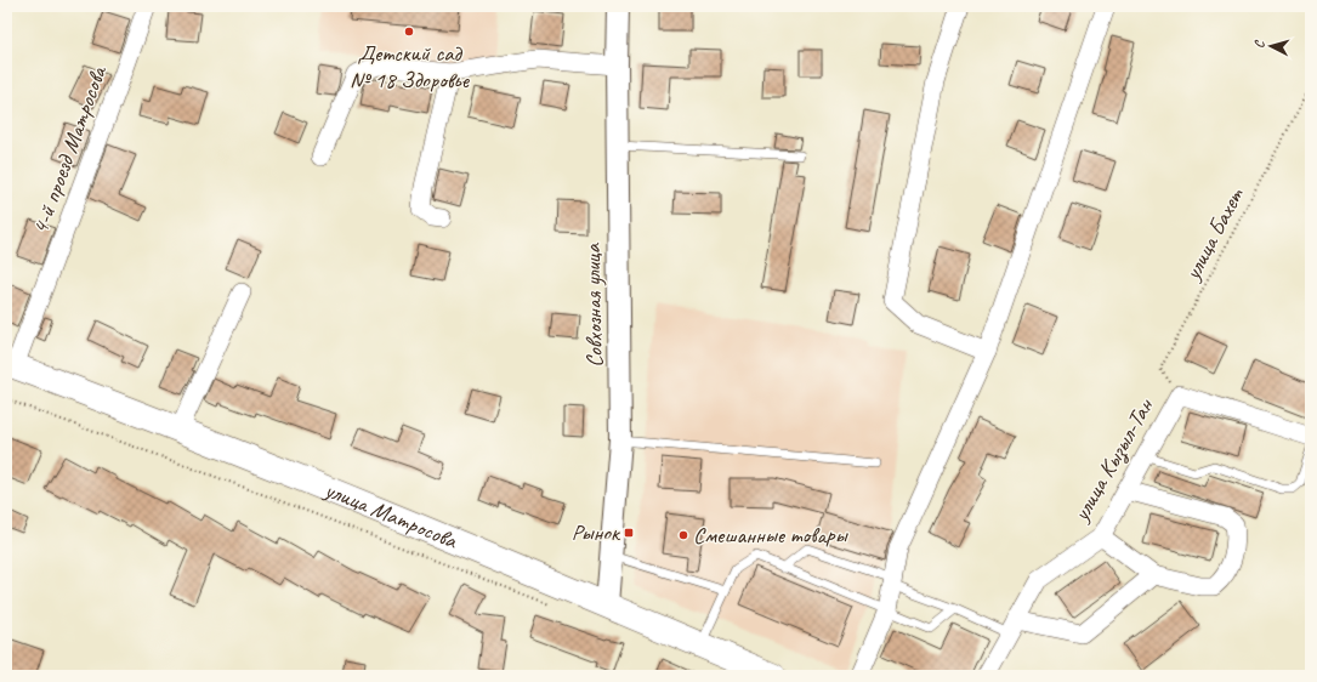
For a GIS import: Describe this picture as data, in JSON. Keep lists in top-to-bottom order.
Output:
{
  "streets": {
    "main road": ["улица Матросова"],
    "street": ["4-й проезд Матросова", "Совхозная улица", "улица Кызыл-Тан"],
    "path": ["улица Бахет"]
  },
  "crossings": [
    ["4-й проезд Матросова", "улица Матросова"],
    ["улица Бахет", "улица Кызыл-Тан"],
    ["Совхозная улица", "улица Матросова"]
  ],
  "places": {
    "other": ["Детский сад № 18 Здоровье", "Смешанные товары"],
    "transit": ["Рынок"]
  },
  "north": "left"
}
